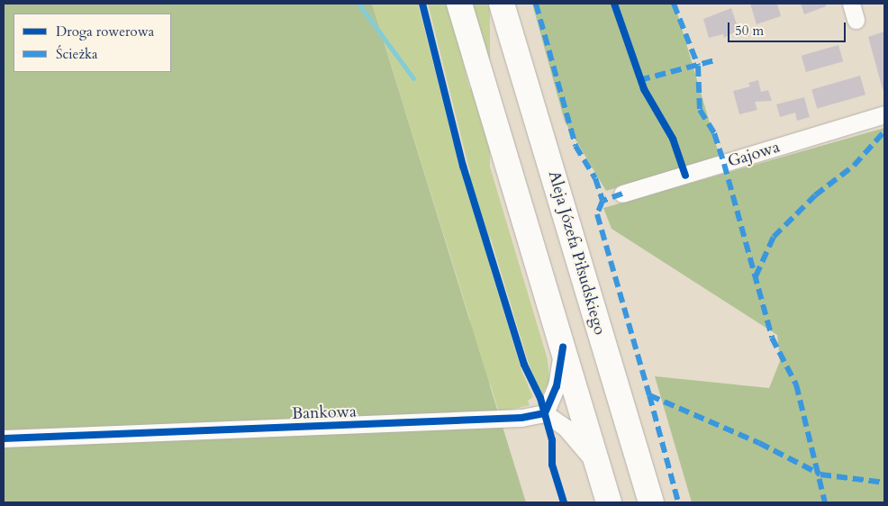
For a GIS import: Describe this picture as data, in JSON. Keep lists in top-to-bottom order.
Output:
{
  "streets": {
    "main road": ["Aleja Józefa Piłsudskiego"],
    "street": ["Gajowa", "Bankowa"]
  },
  "legend": ["Droga rowerowa", "Ścieżka"],
  "scale_bar": "50 m"
}
